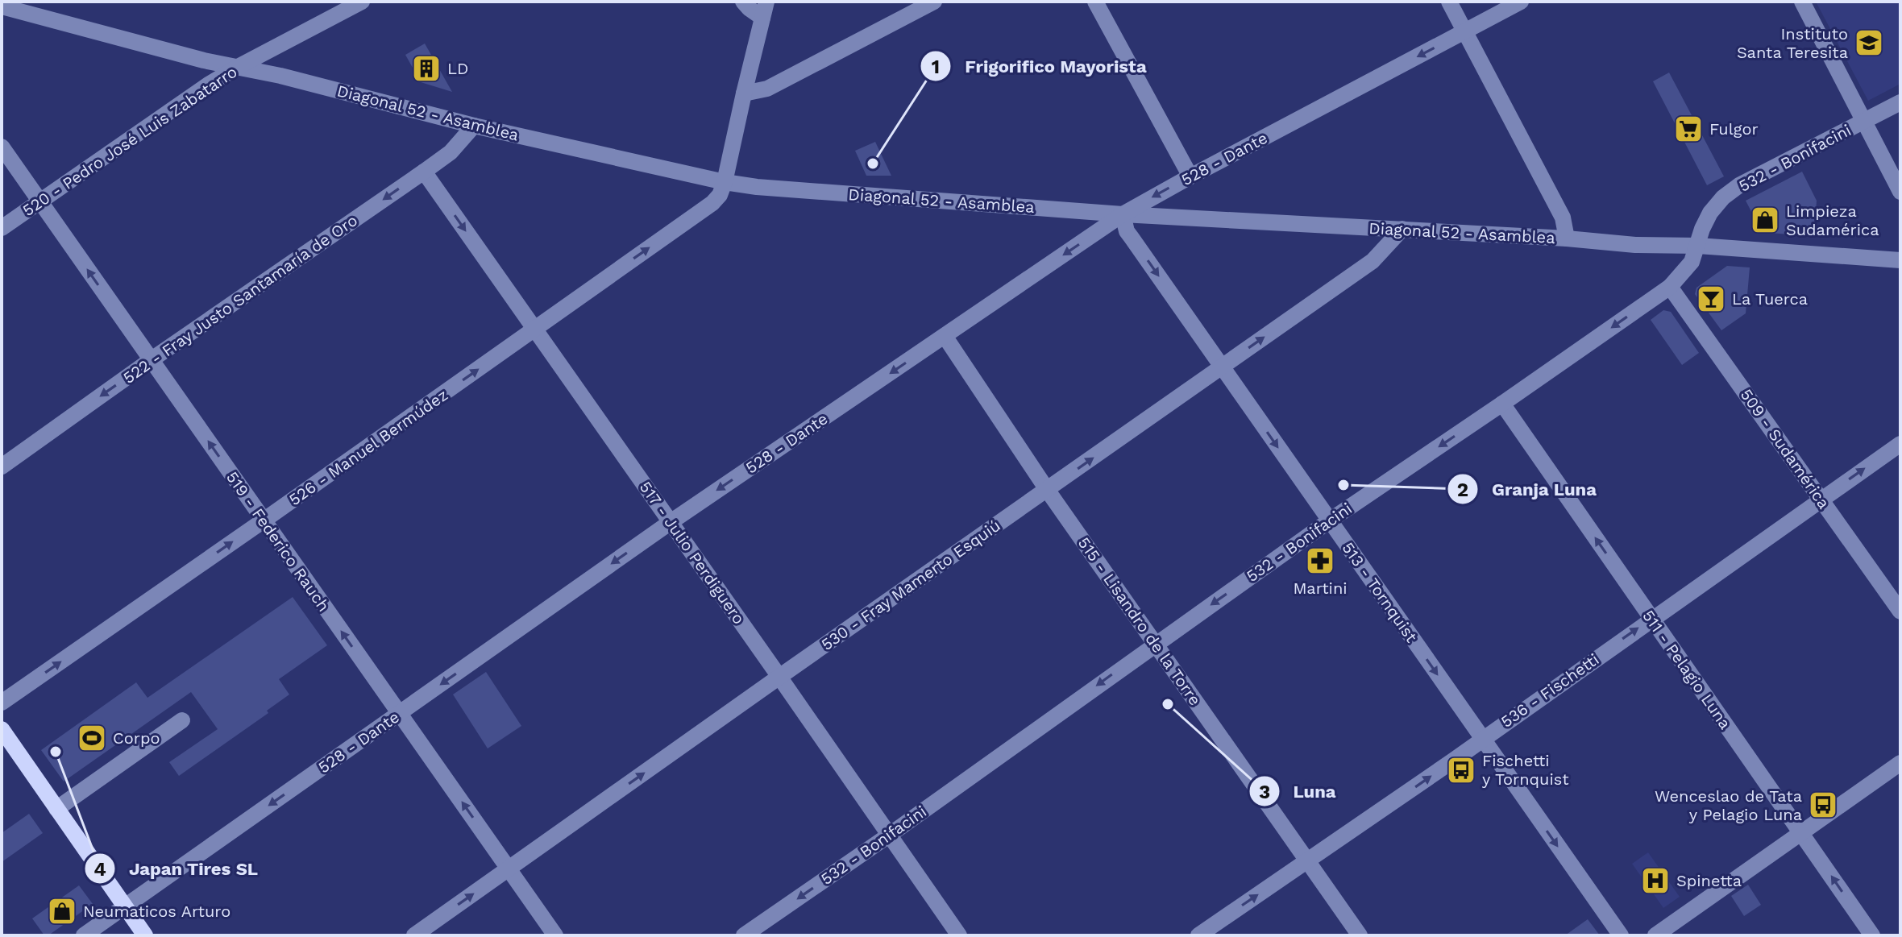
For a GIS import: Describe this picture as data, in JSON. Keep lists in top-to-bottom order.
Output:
{
  "streets": {
    "street": [
      "Diagonal 52 - Asamblea",
      "520 - Pedro José Luis Zabatarro",
      "532 - Bonifacini",
      "528 - Dante",
      "522 - Fray Justo Santamaría de Oro",
      "526 - Manuel Bermúdez",
      "509 - Sudamérica",
      "519 - Federico Rauch",
      "517 - Julio Perdiguero",
      "530 - Fray Mamerto Esquiú",
      "513 - Tornquist",
      "515 - Lisandro de la Torre",
      "511 - Pelagio Luna",
      "536 - Fischetti"
    ]
  },
  "crossings": [
    ["Diagonal 52 - Asamblea", "520 - Pedro José Luis Zabatarro"],
    ["Diagonal 52 - Asamblea", "532 - Bonifacini"],
    ["Diagonal 52 - Asamblea", "528 - Dante"],
    ["Diagonal 52 - Asamblea", "522 - Fray Justo Santamaría de Oro"],
    ["Diagonal 52 - Asamblea", "526 - Manuel Bermúdez"],
    ["Diagonal 52 - Asamblea", "530 - Fray Mamerto Esquiú"],
    ["Diagonal 52 - Asamblea", "513 - Tornquist"],
    ["520 - Pedro José Luis Zabatarro", "519 - Federico Rauch"],
    ["532 - Bonifacini", "509 - Sudamérica"],
    ["532 - Bonifacini", "517 - Julio Perdiguero"],
    ["532 - Bonifacini", "513 - Tornquist"],
    ["532 - Bonifacini", "515 - Lisandro de la Torre"],
    ["532 - Bonifacini", "511 - Pelagio Luna"],
    ["528 - Dante", "519 - Federico Rauch"],
    ["528 - Dante", "517 - Julio Perdiguero"],
    ["528 - Dante", "513 - Tornquist"],
    ["528 - Dante", "515 - Lisandro de la Torre"],
    ["522 - Fray Justo Santamaría de Oro", "519 - Federico Rauch"],
    ["522 - Fray Justo Santamaría de Oro", "517 - Julio Perdiguero"],
    ["526 - Manuel Bermúdez", "519 - Federico Rauch"],
    ["526 - Manuel Bermúdez", "517 - Julio Perdiguero"],
    ["509 - Sudamérica", "536 - Fischetti"],
    ["519 - Federico Rauch", "530 - Fray Mamerto Esquiú"],
    ["517 - Julio Perdiguero", "530 - Fray Mamerto Esquiú"],
    ["530 - Fray Mamerto Esquiú", "513 - Tornquist"],
    ["530 - Fray Mamerto Esquiú", "515 - Lisandro de la Torre"],
    ["513 - Tornquist", "536 - Fischetti"],
    ["515 - Lisandro de la Torre", "536 - Fischetti"],
    ["511 - Pelagio Luna", "536 - Fischetti"]
  ],
  "one_way": [
    "532 - Bonifacini",
    "528 - Dante",
    "522 - Fray Justo Santamaría de Oro",
    "526 - Manuel Bermúdez",
    "519 - Federico Rauch",
    "530 - Fray Mamerto Esquiú",
    "513 - Tornquist",
    "511 - Pelagio Luna",
    "536 - Fischetti"
  ],
  "places": {
    "school or university": ["Instituto Santa Teresita"],
    "building": ["LD"],
    "supermarket": ["Fulgor"],
    "other": [
      "Frigorifico Mayorista",
      "Granja Luna",
      "Luna",
      "Japan Tires SL"
    ],
    "shop": ["Limpieza Sudamérica", "Neumaticos Arturo"],
    "bar": ["La Tuerca"],
    "pharmacy": ["Martini"],
    "sports": ["Corpo"],
    "bus stop": ["Fischetti y Tornquist", "Wenceslao de Tata y Pelagio Luna"],
    "hospital": ["Spinetta"]
  }
}
